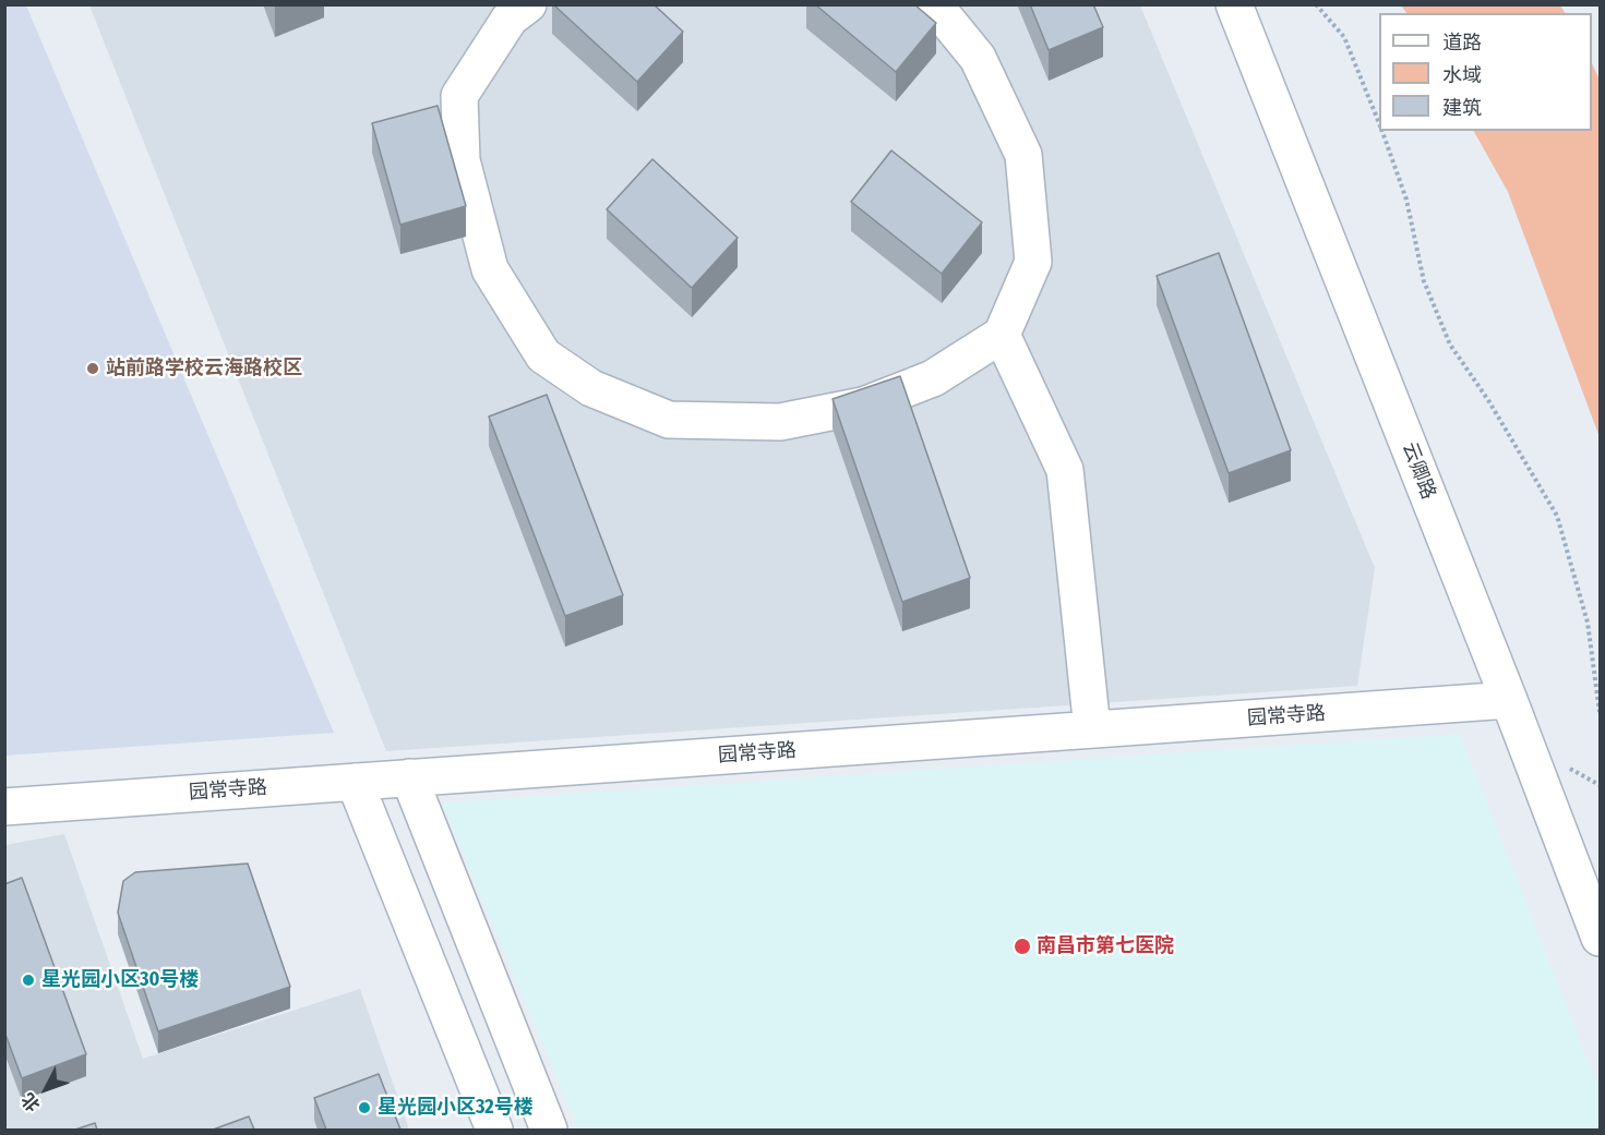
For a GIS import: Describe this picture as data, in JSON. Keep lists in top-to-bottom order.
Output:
{
  "streets": {
    "street": ["云卿路", "园常寺路"]
  },
  "crossings": [
    ["云卿路", "园常寺路"]
  ],
  "places": [
    "站前路学校云海路校区",
    "南昌市第七医院",
    "星光园小区30号楼",
    "星光园小区32号楼"
  ],
  "legend": ["道路", "水域", "建筑"],
  "north": "bottom left"
}
